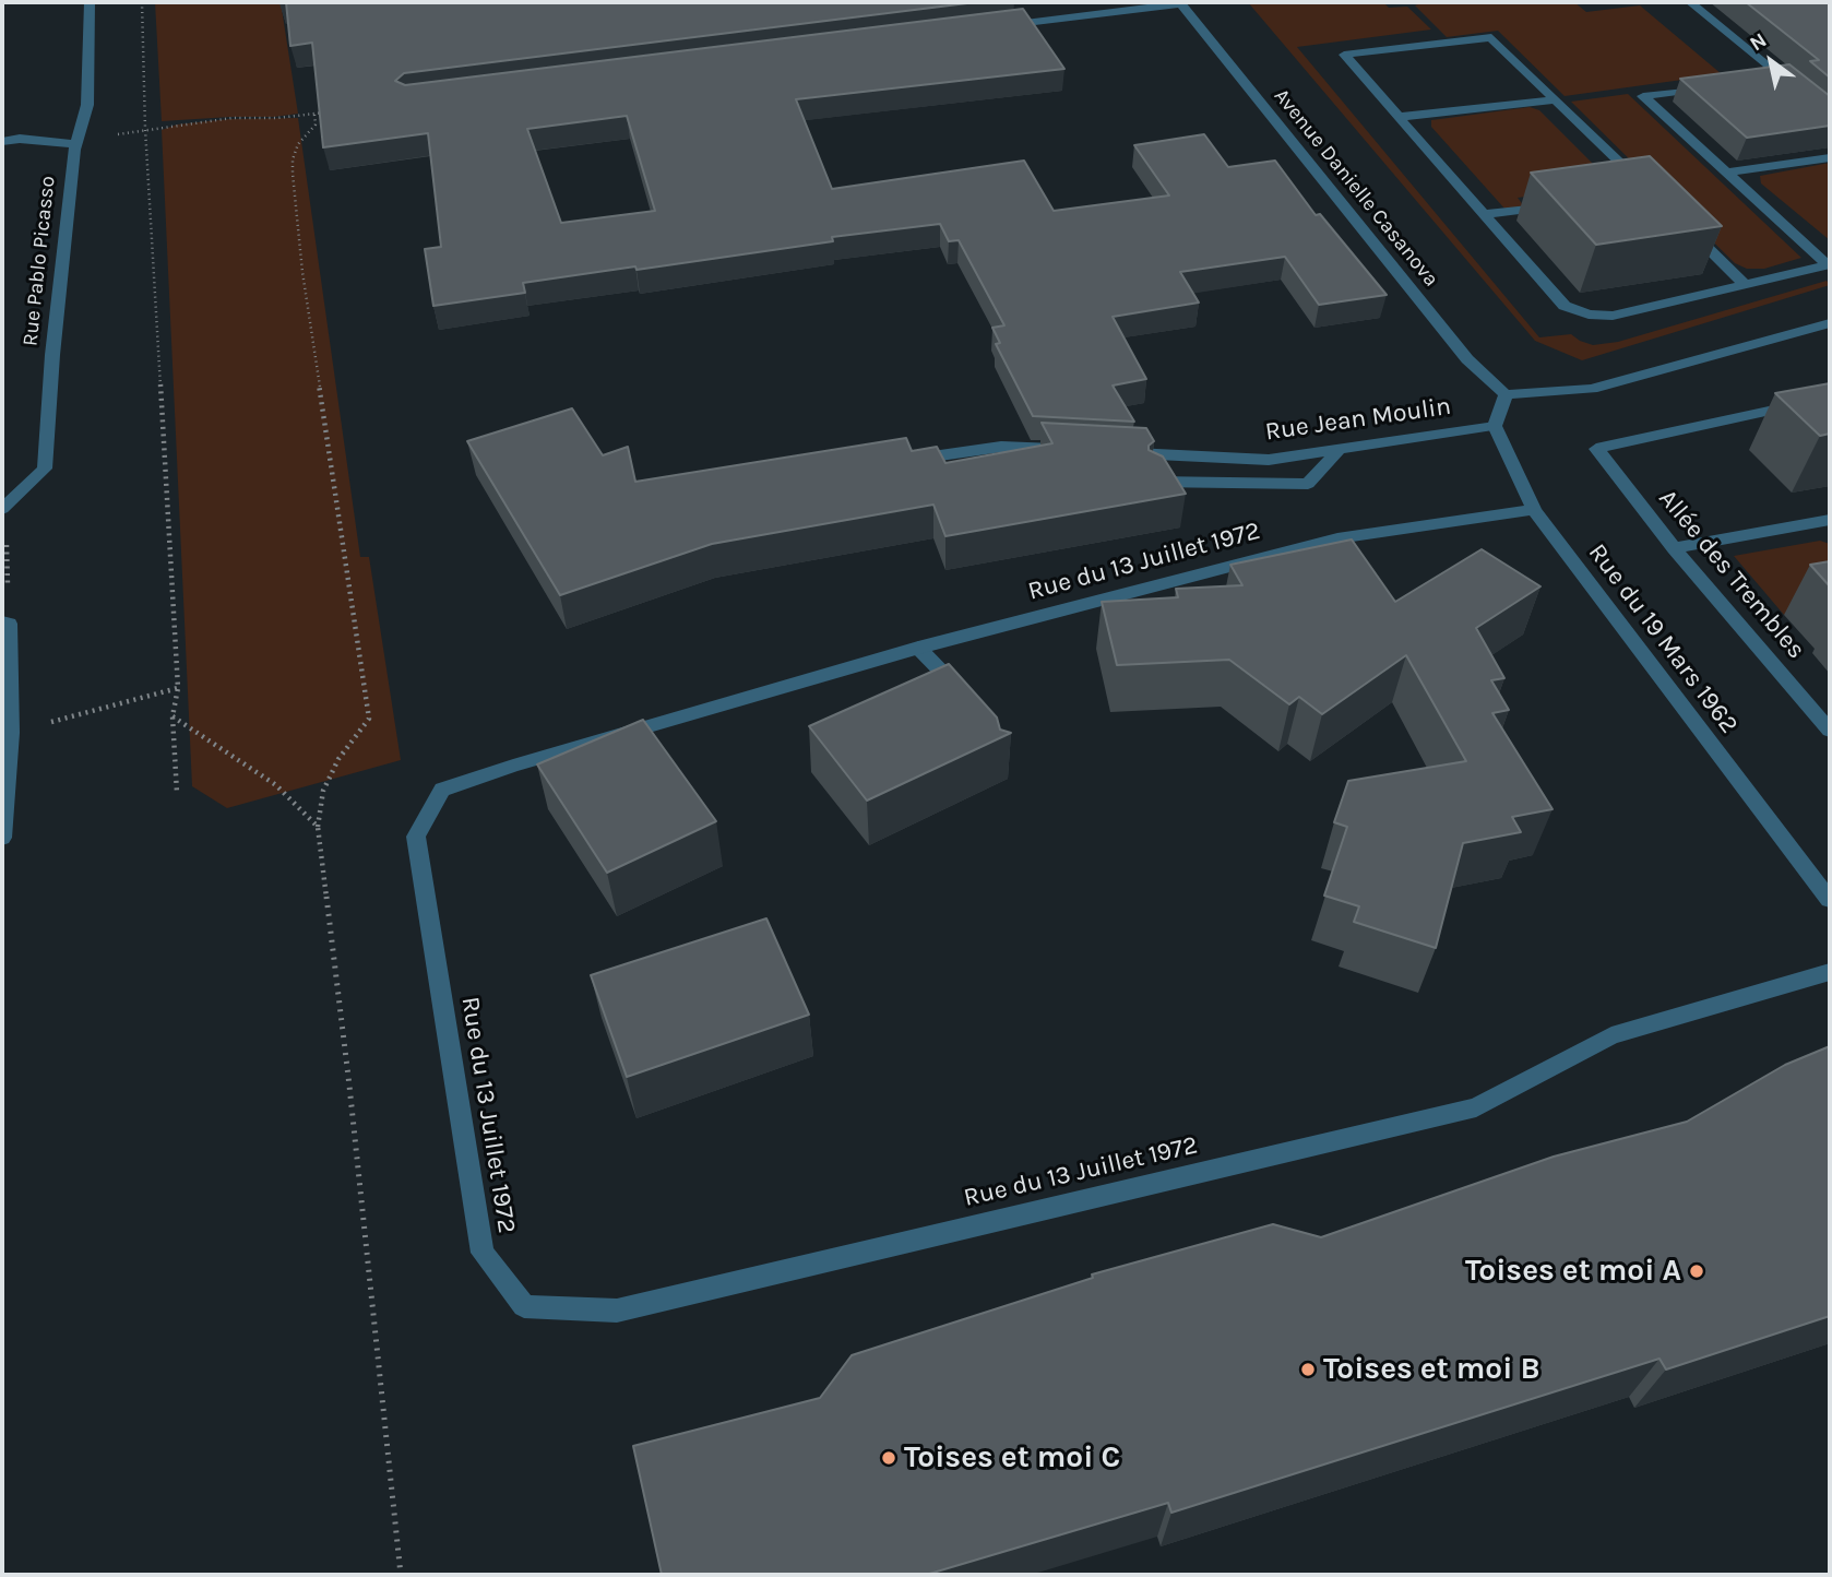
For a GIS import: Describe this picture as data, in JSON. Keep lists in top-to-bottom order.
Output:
{
  "streets": {
    "street": [
      "Avenue Danielle Casanova",
      "Rue Pablo Picasso",
      "Rue Jean Moulin",
      "Rue du 13 Juillet 1972",
      "Allée des Trembles",
      "Rue du 19 Mars 1962"
    ]
  },
  "crossings": [
    ["Rue Jean Moulin", "Rue du 19 Mars 1962"],
    ["Rue du 13 Juillet 1972", "Rue du 19 Mars 1962"]
  ],
  "places": ["Toises et moi A", "Toises et moi B", "Toises et moi C"],
  "north": "top left"
}
